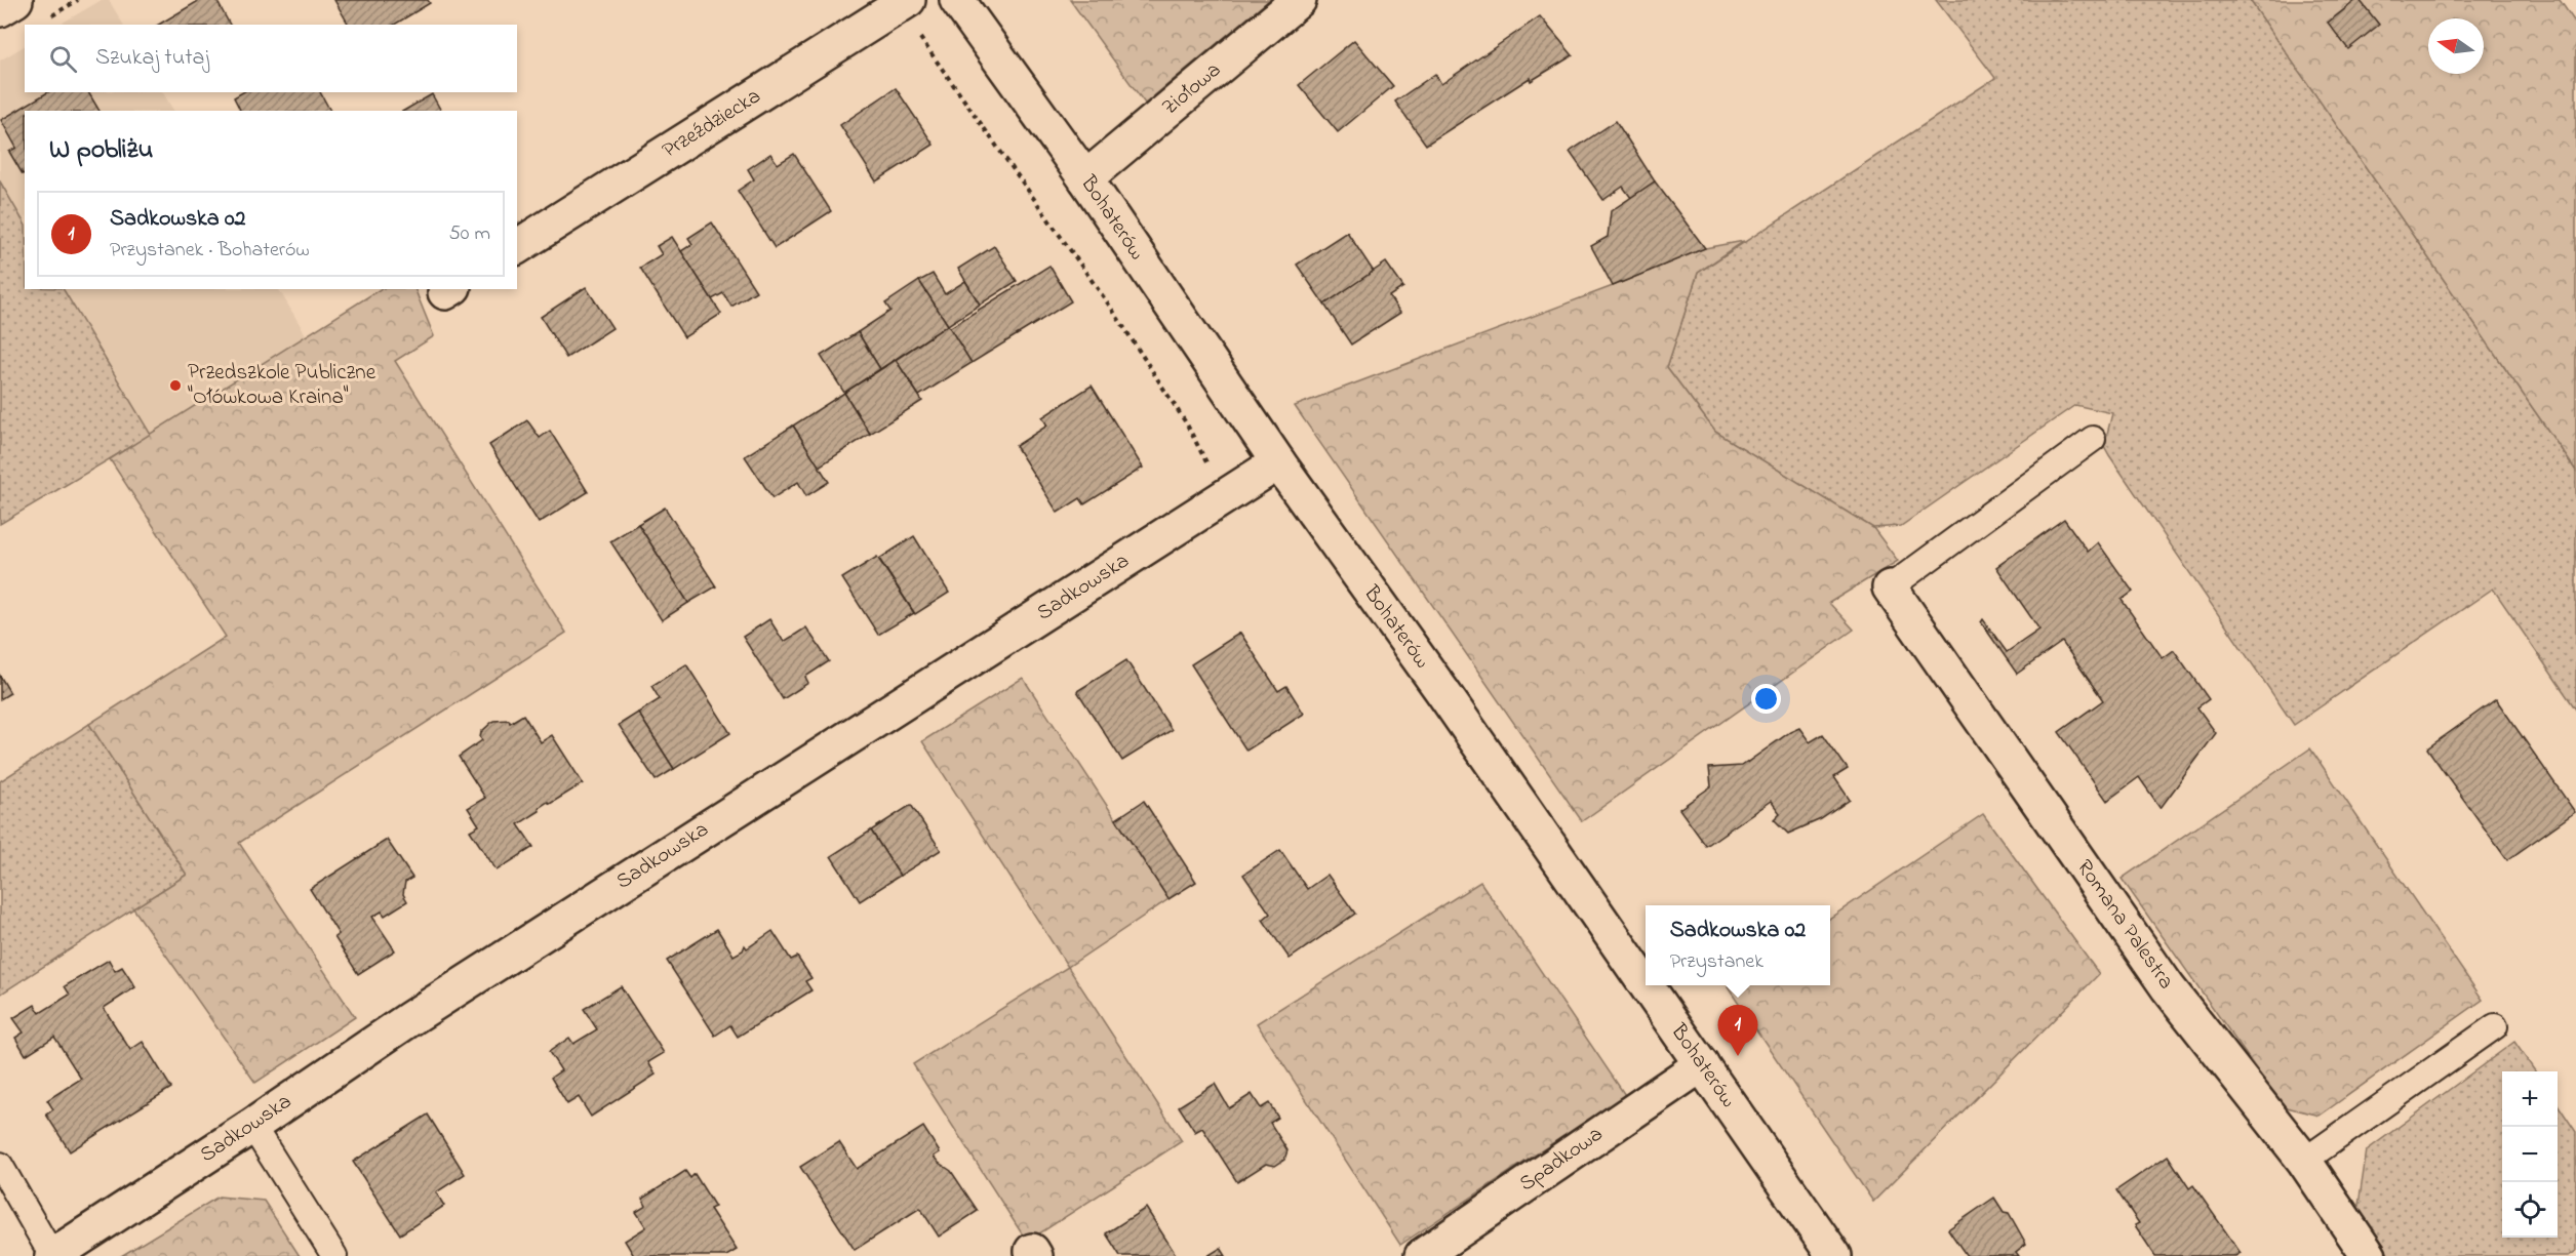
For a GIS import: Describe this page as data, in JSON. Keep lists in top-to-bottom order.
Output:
{
  "streets": {
    "street": [
      "Ziołowa",
      "Przeździecka",
      "Bohaterów",
      "Sadkowska",
      "Romana Palestra",
      "Spadkowa"
    ]
  },
  "crossings": [
    ["Ziołowa", "Bohaterów"],
    ["Bohaterów", "Sadkowska"],
    ["Bohaterów", "Spadkowa"]
  ],
  "places": ["Przedszkole Publiczne \"Ołówkowa Kraina\""],
  "north": "left",
  "page": {
    "search": "Szukaj tutaj",
    "heading": "W pobliżu",
    "list": [
      {
        "mark": "1",
        "name": "Sadkowska 02",
        "note": "Przystanek · Bohaterów",
        "value": "50 m"
      }
    ],
    "popup": ["Sadkowska 02", "Przystanek"],
    "pins": "1",
    "map_buttons": ["+", "−"]
  }
}
